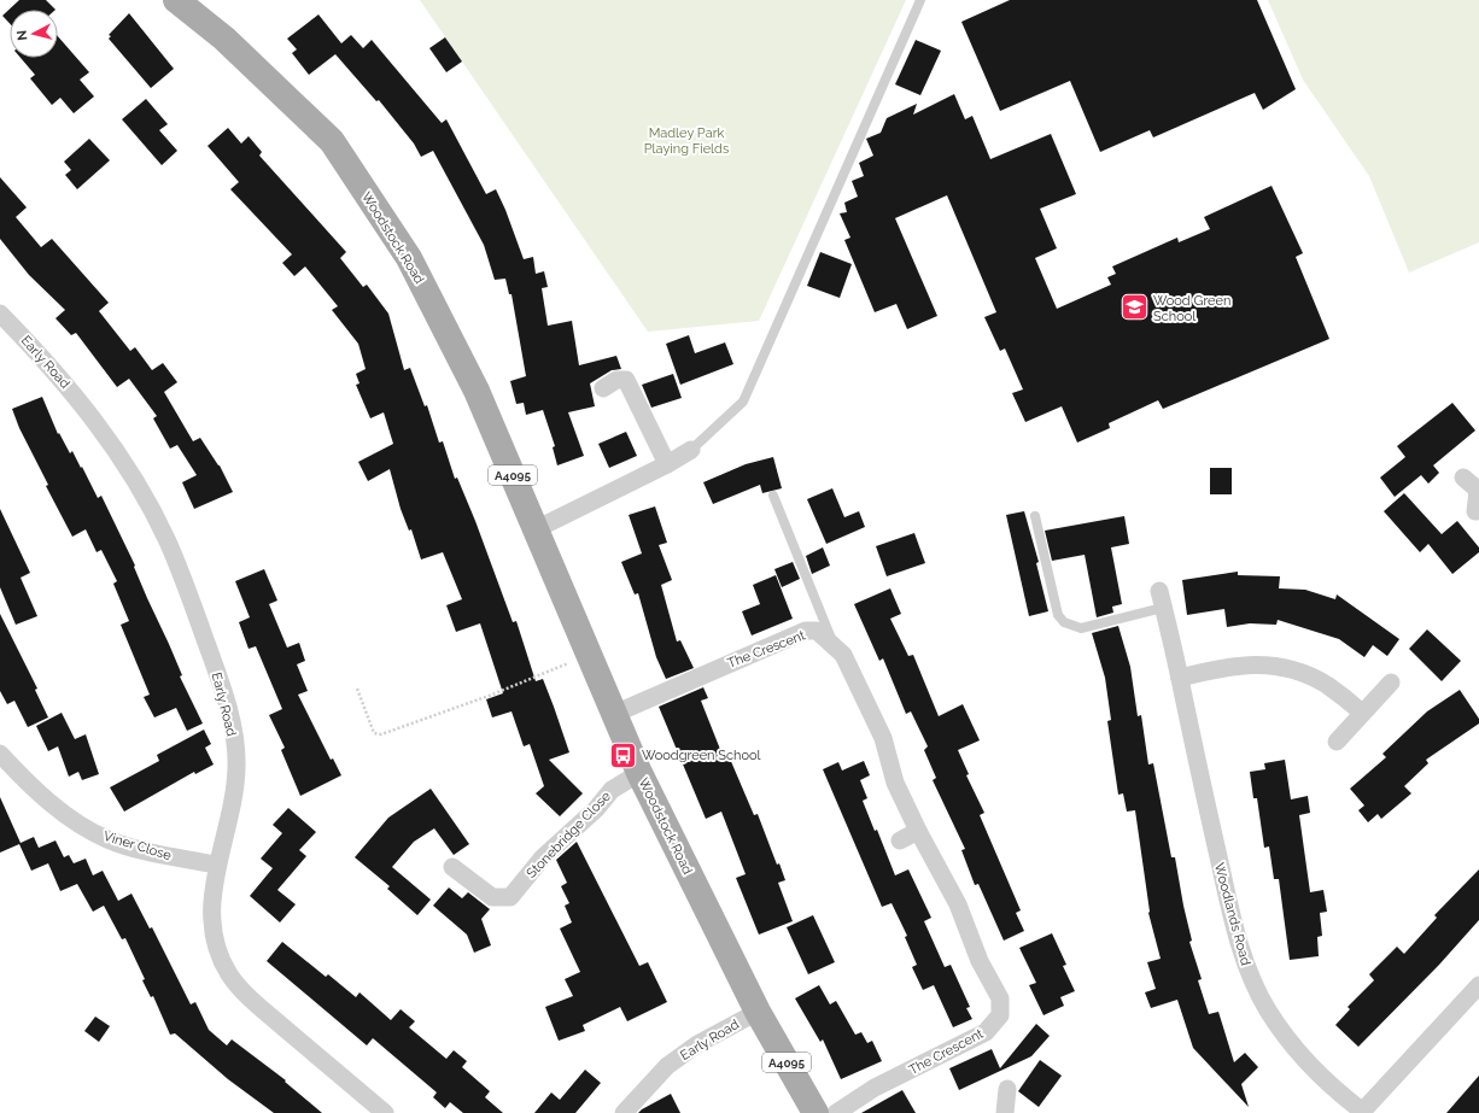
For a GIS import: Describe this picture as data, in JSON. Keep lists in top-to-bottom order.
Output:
{
  "streets": {
    "main road": ["Woodstock Road", "A4095"],
    "street": [
      "Early Road",
      "The Crescent",
      "Stonebridge Close",
      "Viner Close",
      "Woodlands Road"
    ]
  },
  "crossings": [
    ["Woodstock Road", "Early Road"],
    ["Woodstock Road", "The Crescent"],
    ["Woodstock Road", "Stonebridge Close"],
    ["Early Road", "Viner Close"]
  ],
  "parks": ["Madley Park Playing Fields"],
  "places": {
    "school or university": ["Wood Green School"],
    "bus stop": ["Woodgreen School"]
  },
  "north": "left"
}
